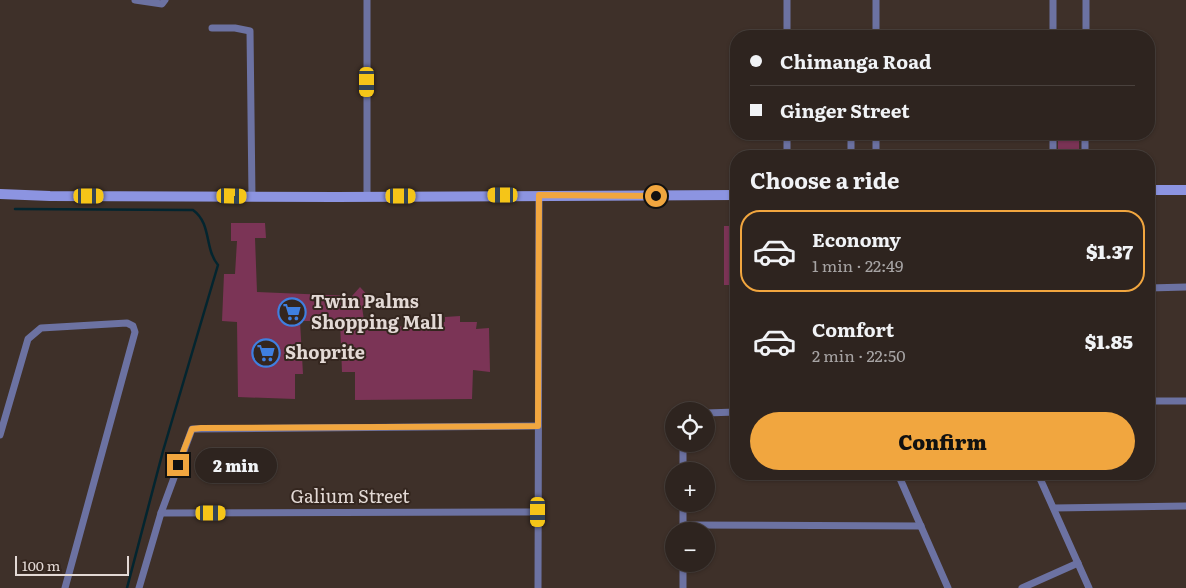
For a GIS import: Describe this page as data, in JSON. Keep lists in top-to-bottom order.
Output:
{
  "streets": {
    "street": ["Galium Street"]
  },
  "places": {
    "supermarket": ["Twin Palms Shopping Mall", "Shoprite"]
  },
  "scale_bar": "100 m",
  "page": {
    "banner": ["Chimanga Road", "Ginger Street"],
    "heading": "Choose a ride",
    "list": [
      {
        "name": "Economy",
        "note": "1 min · 22:49",
        "value": "$1.37"
      },
      {
        "name": "Comfort",
        "note": "2 min · 22:50",
        "value": "$1.85"
      }
    ],
    "map_buttons": ["+", "−"],
    "buttons": "Confirm",
    "bubble": "2 min",
    "scale": "100 m"
  }
}
